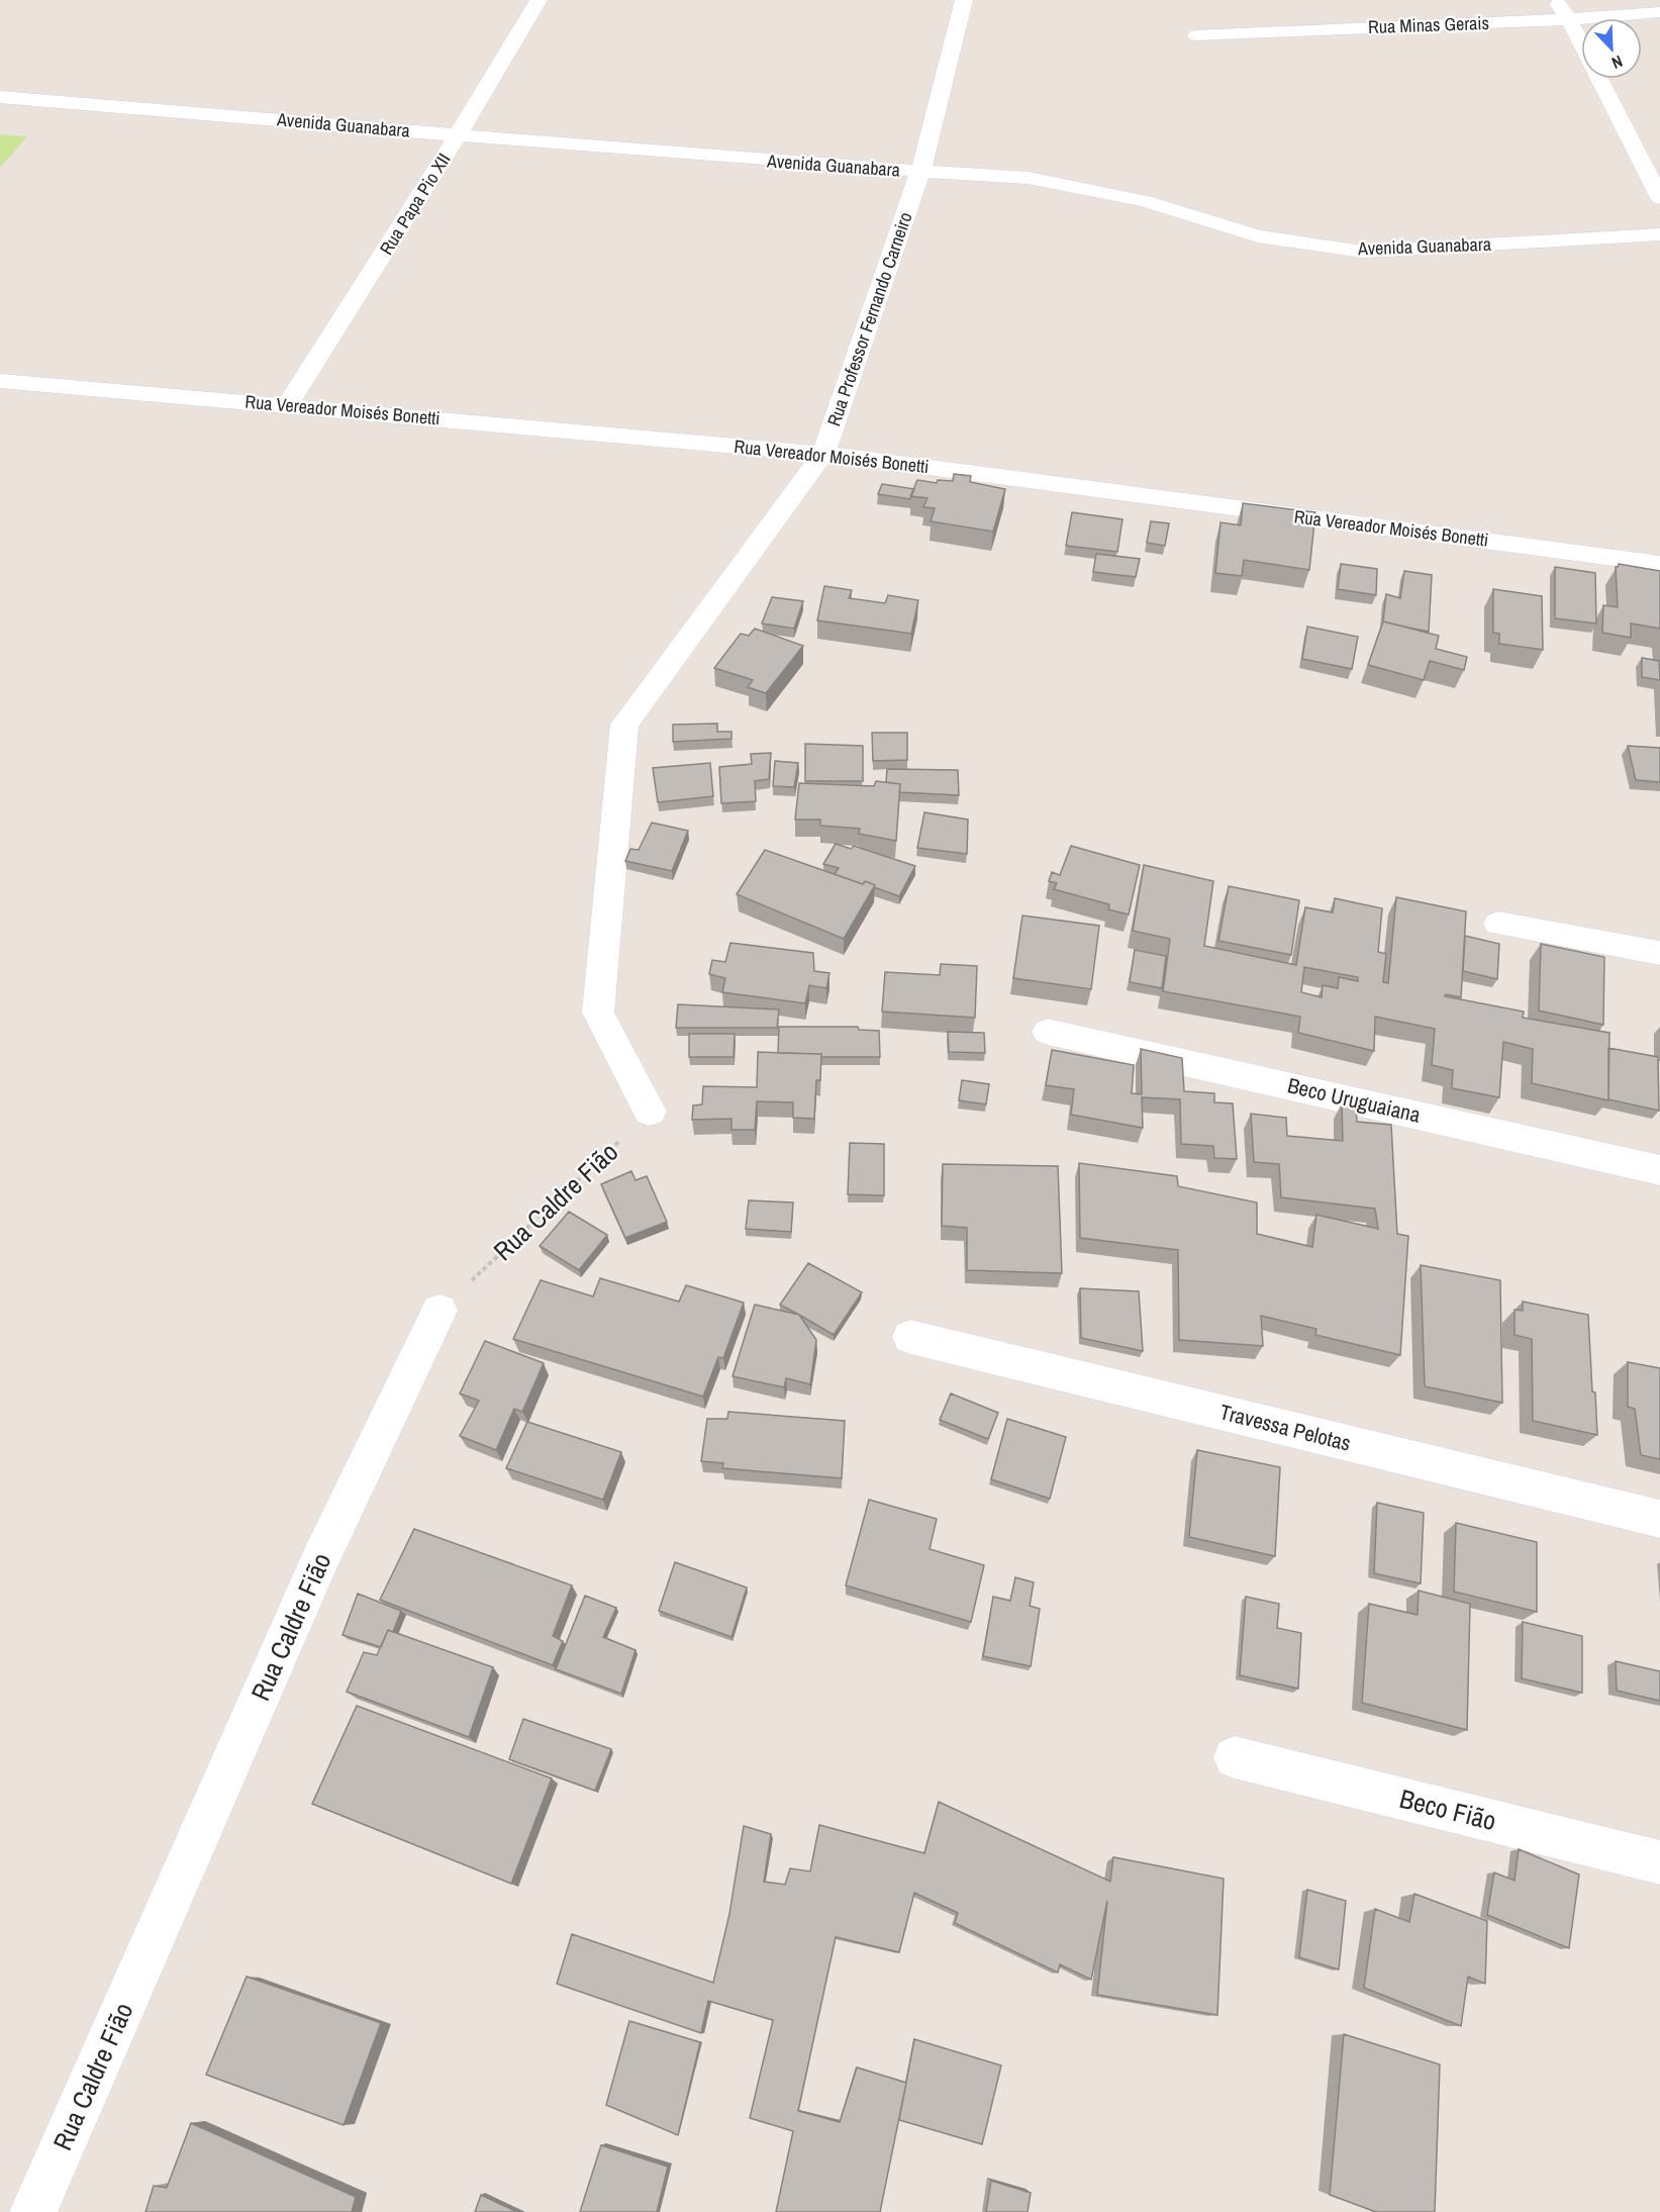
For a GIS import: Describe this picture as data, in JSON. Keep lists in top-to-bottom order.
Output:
{
  "streets": {
    "street": [
      "Rua Minas Gerais",
      "Avenida Guanabara",
      "Rua Papa Pio XII",
      "Rua Professor Fernando Carneiro",
      "Rua Vereador Moisés Bonetti",
      "Beco Uruguaiana",
      "Rua Caldre Fião",
      "Travessa Pelotas",
      "Beco Fião"
    ]
  },
  "crossings": [
    ["Avenida Guanabara", "Rua Papa Pio XII"],
    ["Avenida Guanabara", "Rua Professor Fernando Carneiro"],
    ["Rua Papa Pio XII", "Rua Vereador Moisés Bonetti"],
    ["Rua Professor Fernando Carneiro", "Rua Vereador Moisés Bonetti"],
    ["Rua Professor Fernando Carneiro", "Rua Caldre Fião"]
  ],
  "north": "bottom right"
}
